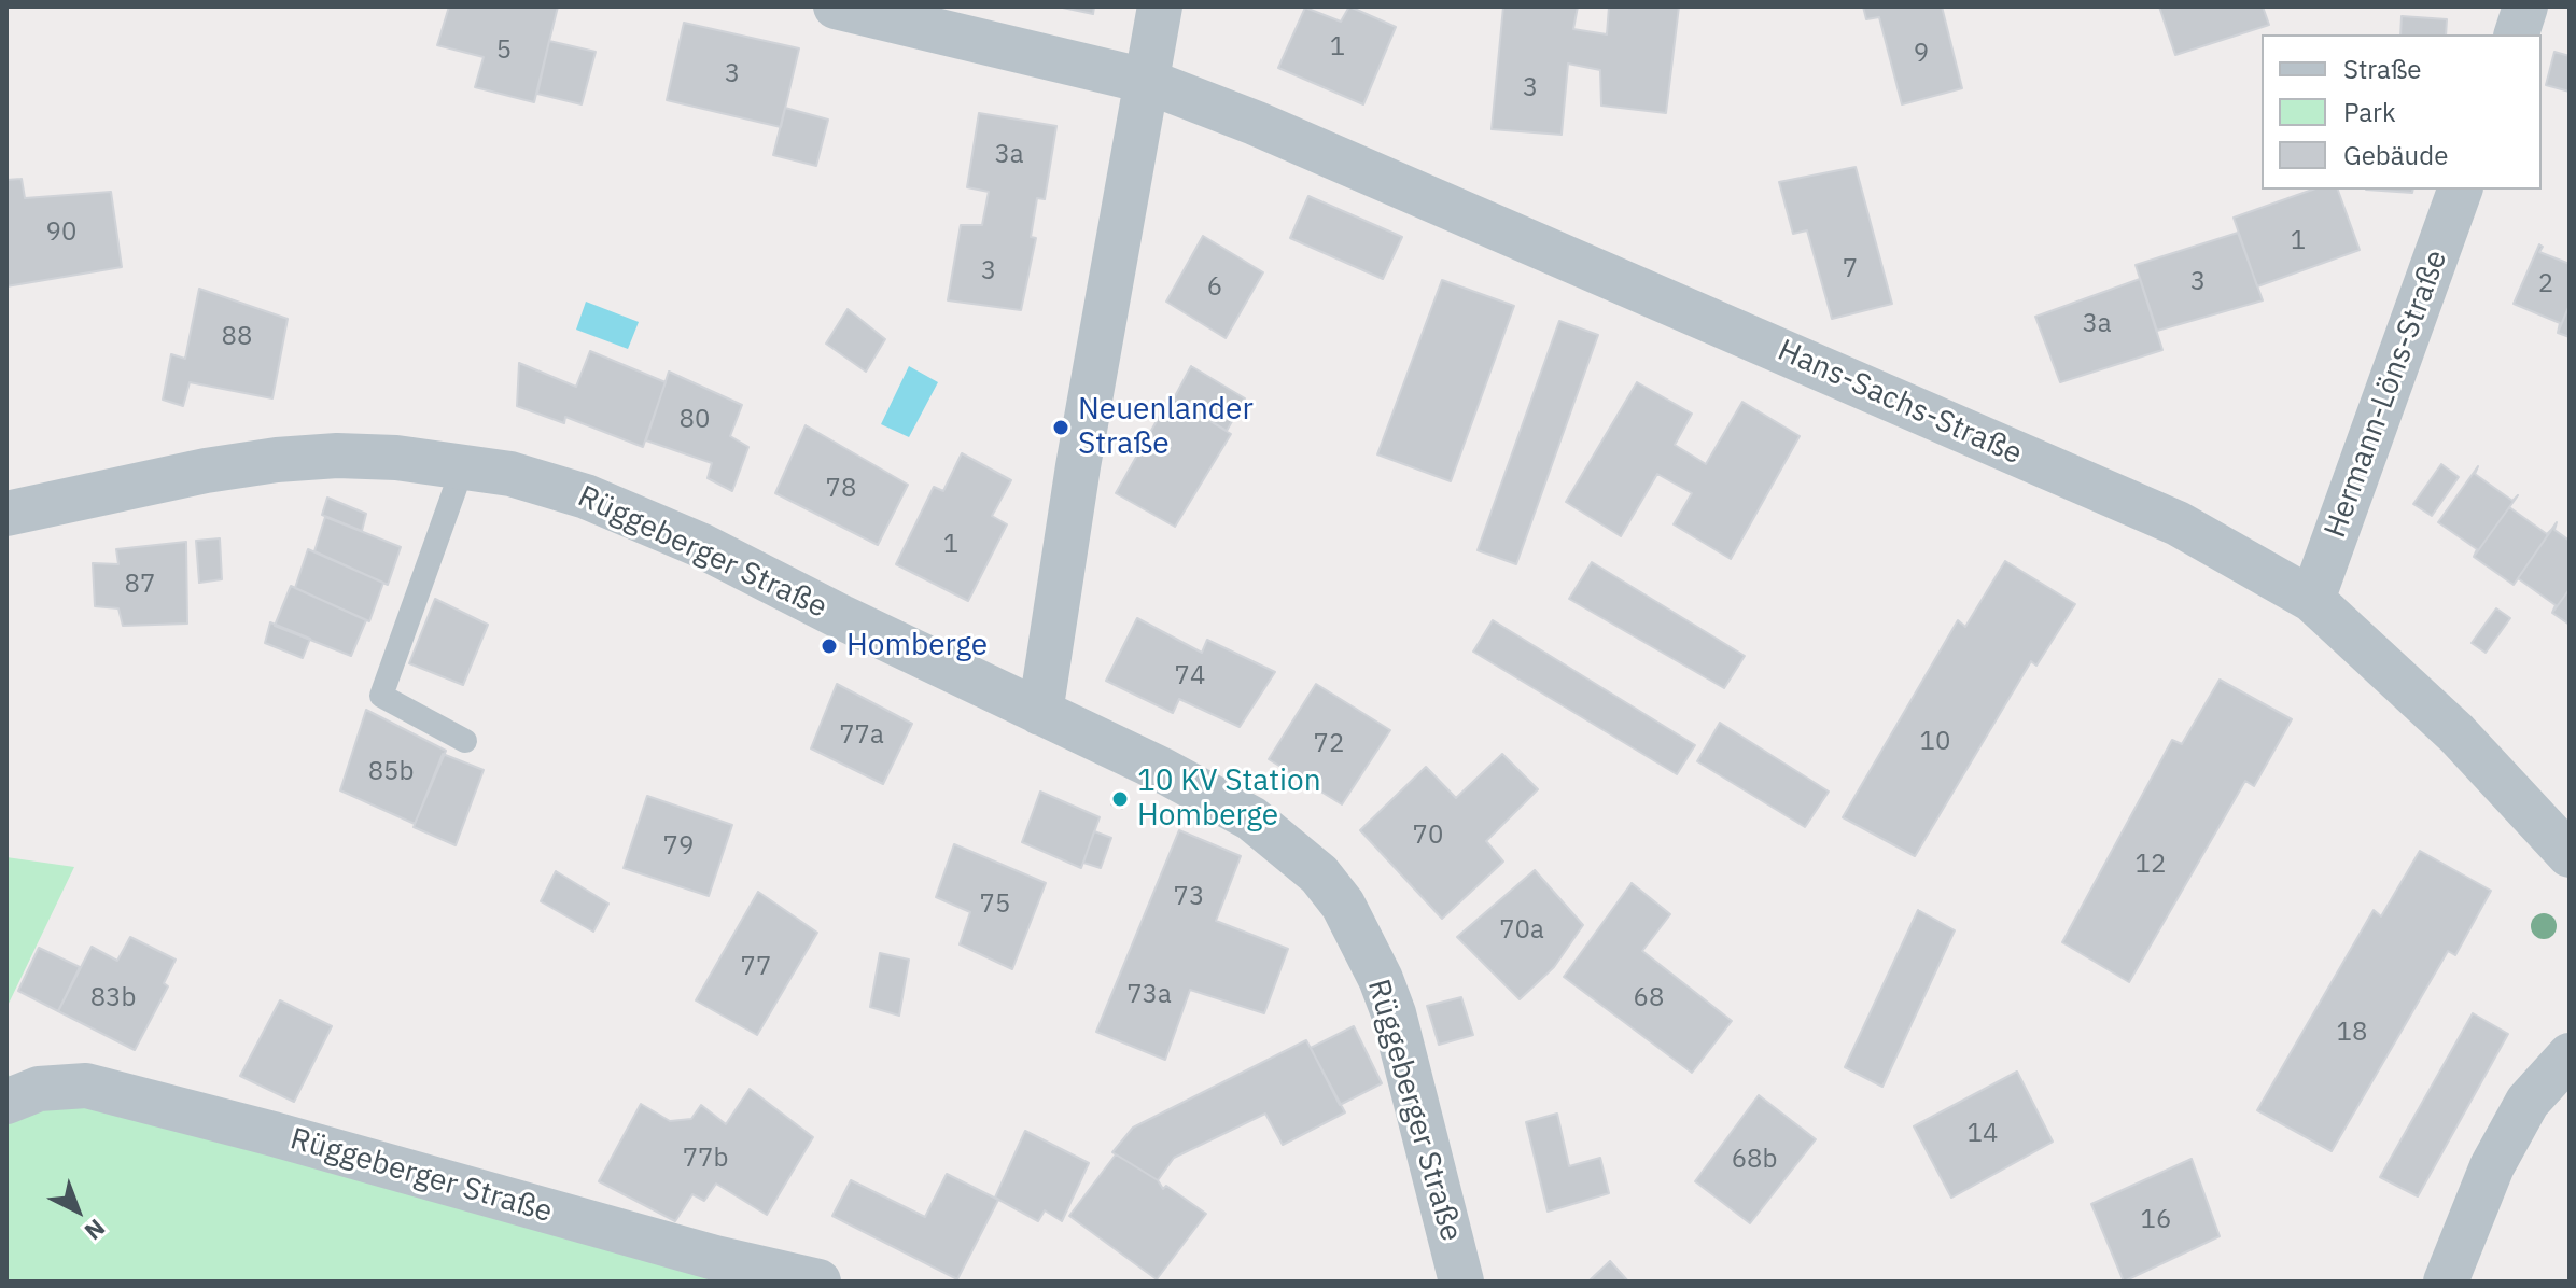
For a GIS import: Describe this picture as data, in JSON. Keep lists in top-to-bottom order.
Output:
{
  "streets": {
    "street": ["Hermann-Löns-Straße", "Hans-Sachs-Straße", "Rüggeberger Straße"]
  },
  "crossings": [
    ["Hermann-Löns-Straße", "Hans-Sachs-Straße"]
  ],
  "places": ["Neuenlander Straße", "Homberge", "10 KV Station Homberge"],
  "house_numbers": [
    "1",
    "5",
    "9",
    "3",
    "3",
    "3a",
    "90",
    "1",
    "7",
    "3",
    "3",
    "2",
    "6",
    "3a",
    "88",
    "80",
    "78",
    "1",
    "87",
    "74",
    "77a",
    "10",
    "72",
    "85b",
    "70",
    "79",
    "12",
    "73",
    "75",
    "70a",
    "77",
    "73a",
    "83b",
    "68",
    "18",
    "14",
    "77b",
    "68b",
    "16"
  ],
  "legend": ["Straße", "Park", "Gebäude"],
  "north": "bottom right"
}
